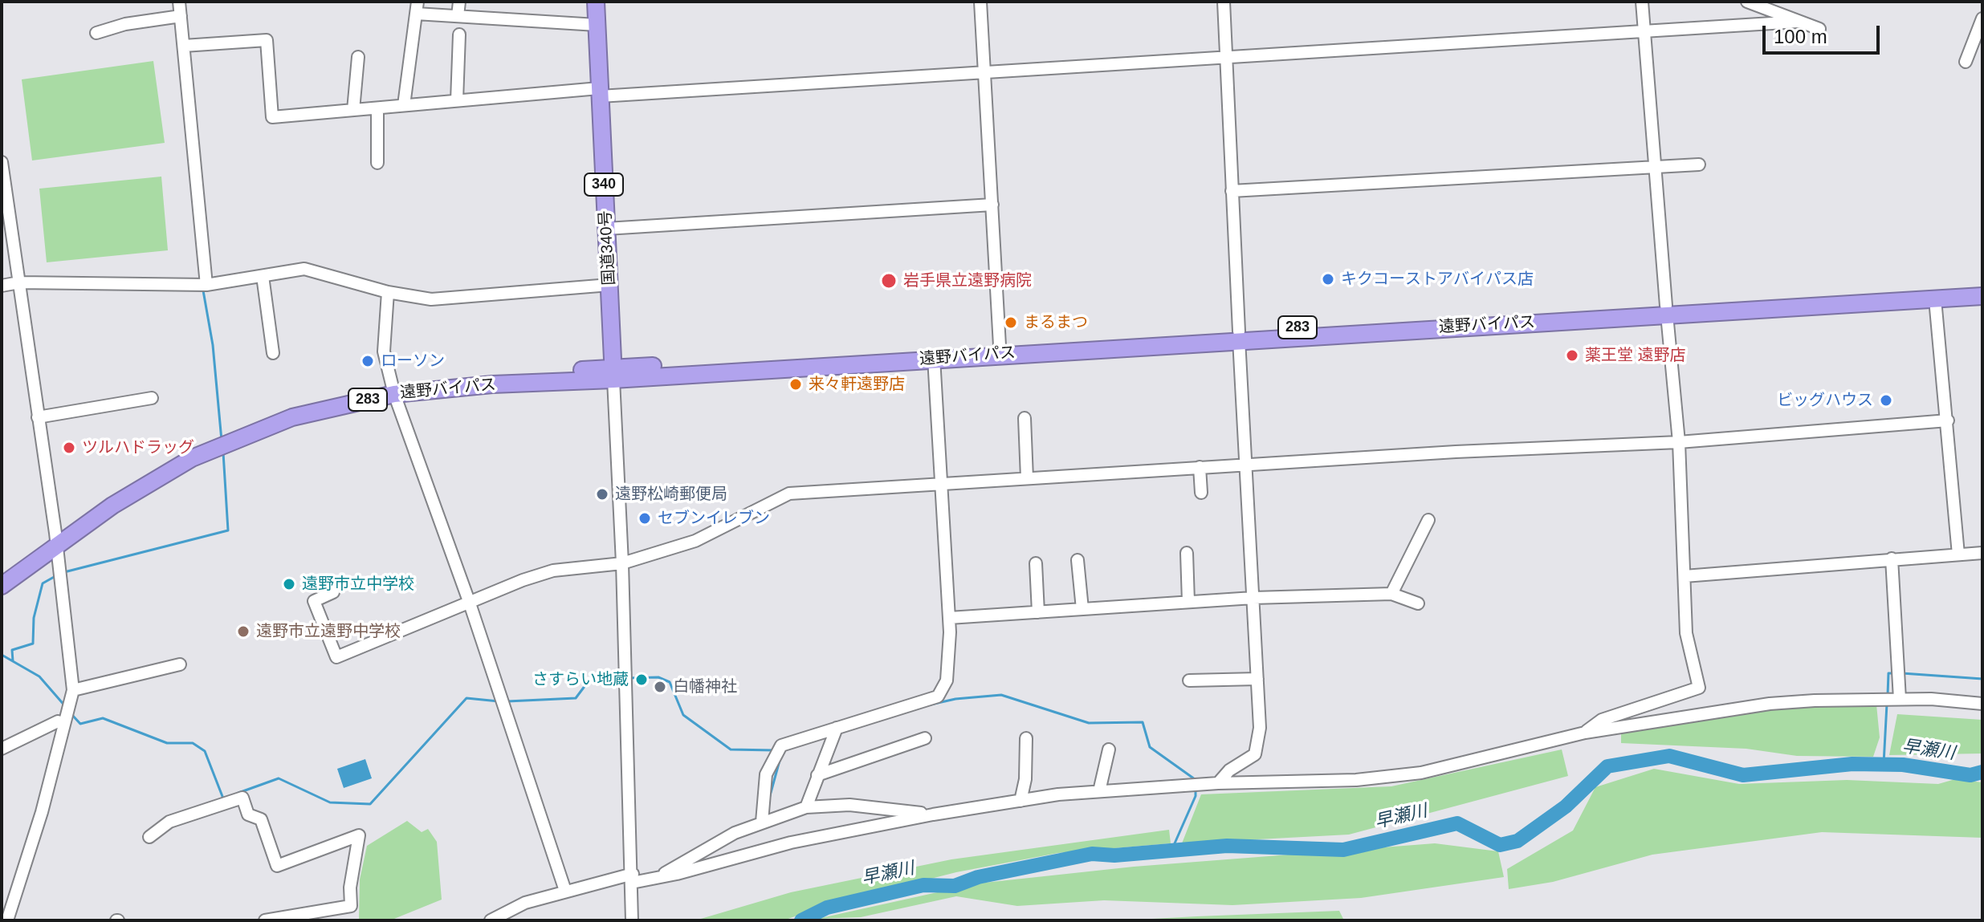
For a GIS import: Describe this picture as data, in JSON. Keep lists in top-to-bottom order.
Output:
{
  "streets": {
    "highway": [
      "340",
      "国道340号",
      "遠野バイパス",
      "283"
    ]
  },
  "crossings": [
    ["国道340号", "遠野バイパス"]
  ],
  "water": ["早瀬川"],
  "places": [
    "キクコーストアバイパス店",
    "岩手県立遠野病院",
    "まるまつ",
    "薬王堂 遠野店",
    "ローソン",
    "来々軒遠野店",
    "ビッグハウス",
    "ツルハドラッグ",
    "遠野松崎郵便局",
    "セブンイレブン",
    "遠野市立中学校",
    "遠野市立遠野中学校",
    "さすらい地蔵",
    "白幡神社"
  ],
  "scale_bar": "100 m"
}
